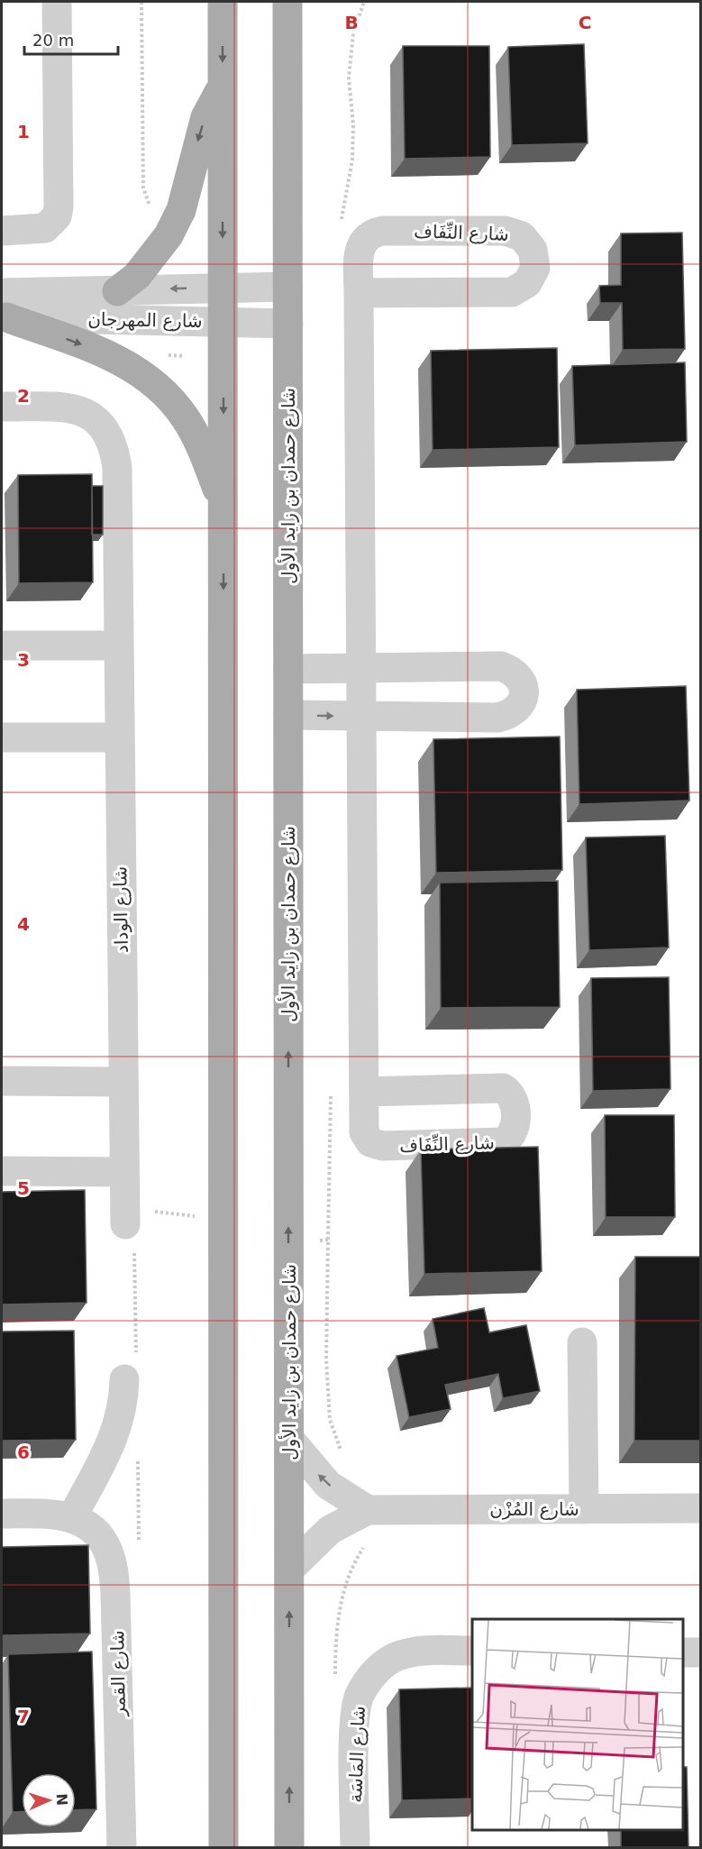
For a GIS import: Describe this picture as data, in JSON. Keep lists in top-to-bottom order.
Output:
{
  "streets": {
    "main road": ["شارع حمدان بن زايد الأول"],
    "street": [
      "شارع النِّفَاف",
      "شارع المهرجان",
      "شارع الوداد",
      "شارع المُزْن",
      "شارع القمر",
      "شارع المَاسَة"
    ]
  },
  "crossings": [
    ["شارع المهرجان", "شارع حمدان بن زايد الأول"],
    ["شارع حمدان بن زايد الأول", "شارع المُزْن"]
  ],
  "scale_bar": "20 m",
  "north": "right",
  "grid": {
    "columns": ["B", "C"],
    "rows": [
      "1",
      "2",
      "3",
      "4",
      "5",
      "6",
      "7"
    ]
  }
}
